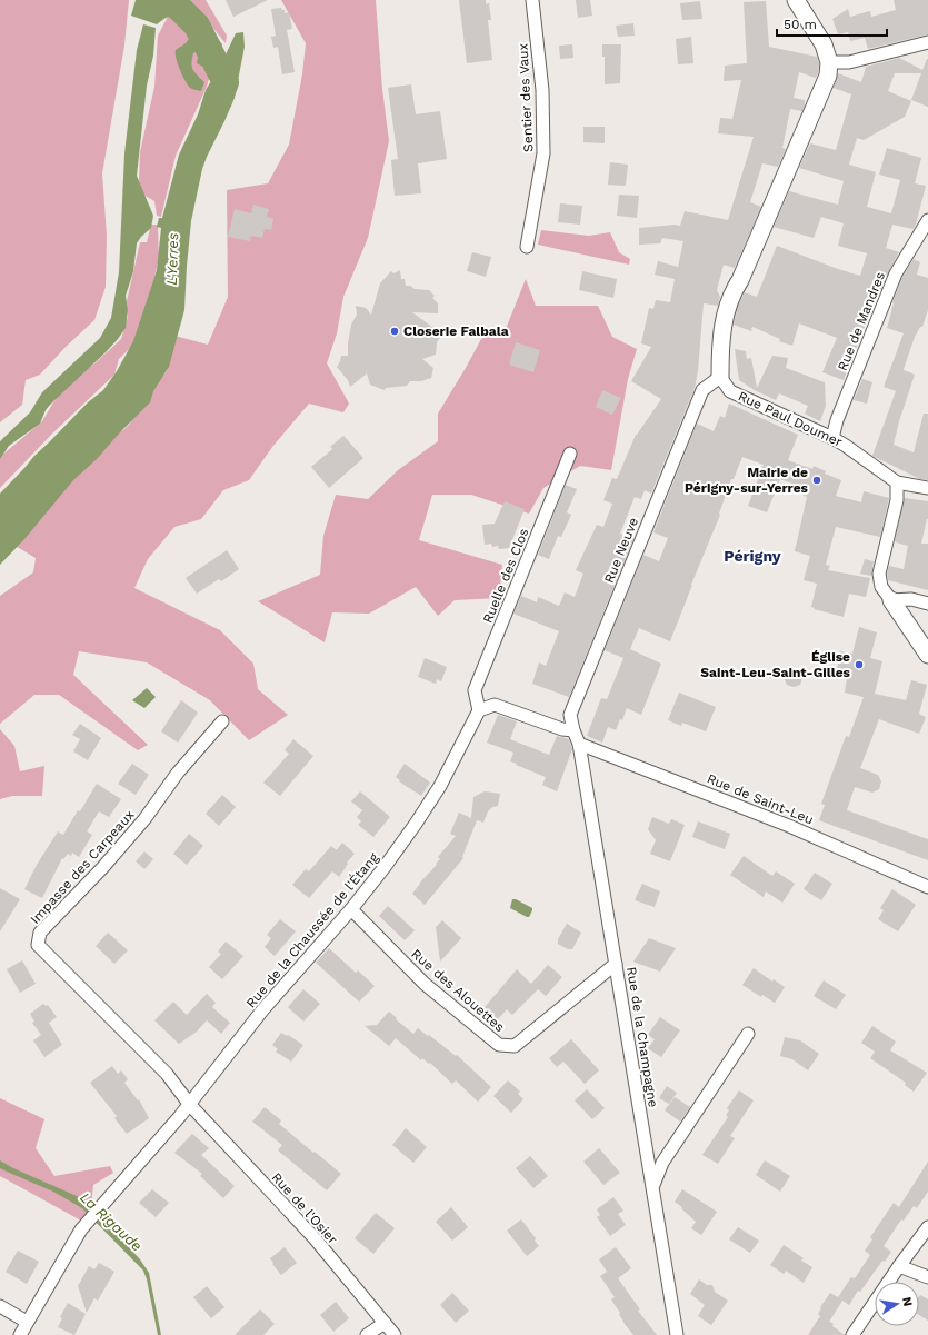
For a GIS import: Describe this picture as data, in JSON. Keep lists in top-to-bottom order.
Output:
{
  "streets": {
    "street": [
      "Sentier des Vaux",
      "Rue de Mandres",
      "Rue Paul Doumer",
      "Rue Neuve",
      "Ruelle des Clos",
      "Rue de Saint-Leu",
      "Impasse des Carpeaux",
      "Rue de la Chaussée de l'Étang",
      "Rue des Alouettes",
      "Rue de la Champagne",
      "Rue de l'Osier"
    ]
  },
  "crossings": [
    ["Rue de Mandres", "Rue Paul Doumer"],
    ["Rue Paul Doumer", "Rue Neuve"],
    ["Rue Neuve", "Rue de Saint-Leu"],
    ["Rue Neuve", "Rue de la Champagne"],
    ["Ruelle des Clos", "Rue de la Chaussée de l'Étang"],
    ["Rue de Saint-Leu", "Rue de la Champagne"],
    ["Impasse des Carpeaux", "Rue de la Chaussée de l'Étang"],
    ["Impasse des Carpeaux", "Rue de l'Osier"],
    ["Rue de la Chaussée de l'Étang", "Rue des Alouettes"],
    ["Rue de la Chaussée de l'Étang", "Rue de l'Osier"],
    ["Rue des Alouettes", "Rue de la Champagne"]
  ],
  "districts": ["Périgny"],
  "water": ["L'Yerres", "La Rigaude"],
  "places": ["Closerie Falbala", "Mairie de Périgny-sur-Yerres", "Église Saint-Leu-Saint-Gilles"],
  "scale_bar": "50 m",
  "north": "right"
}
